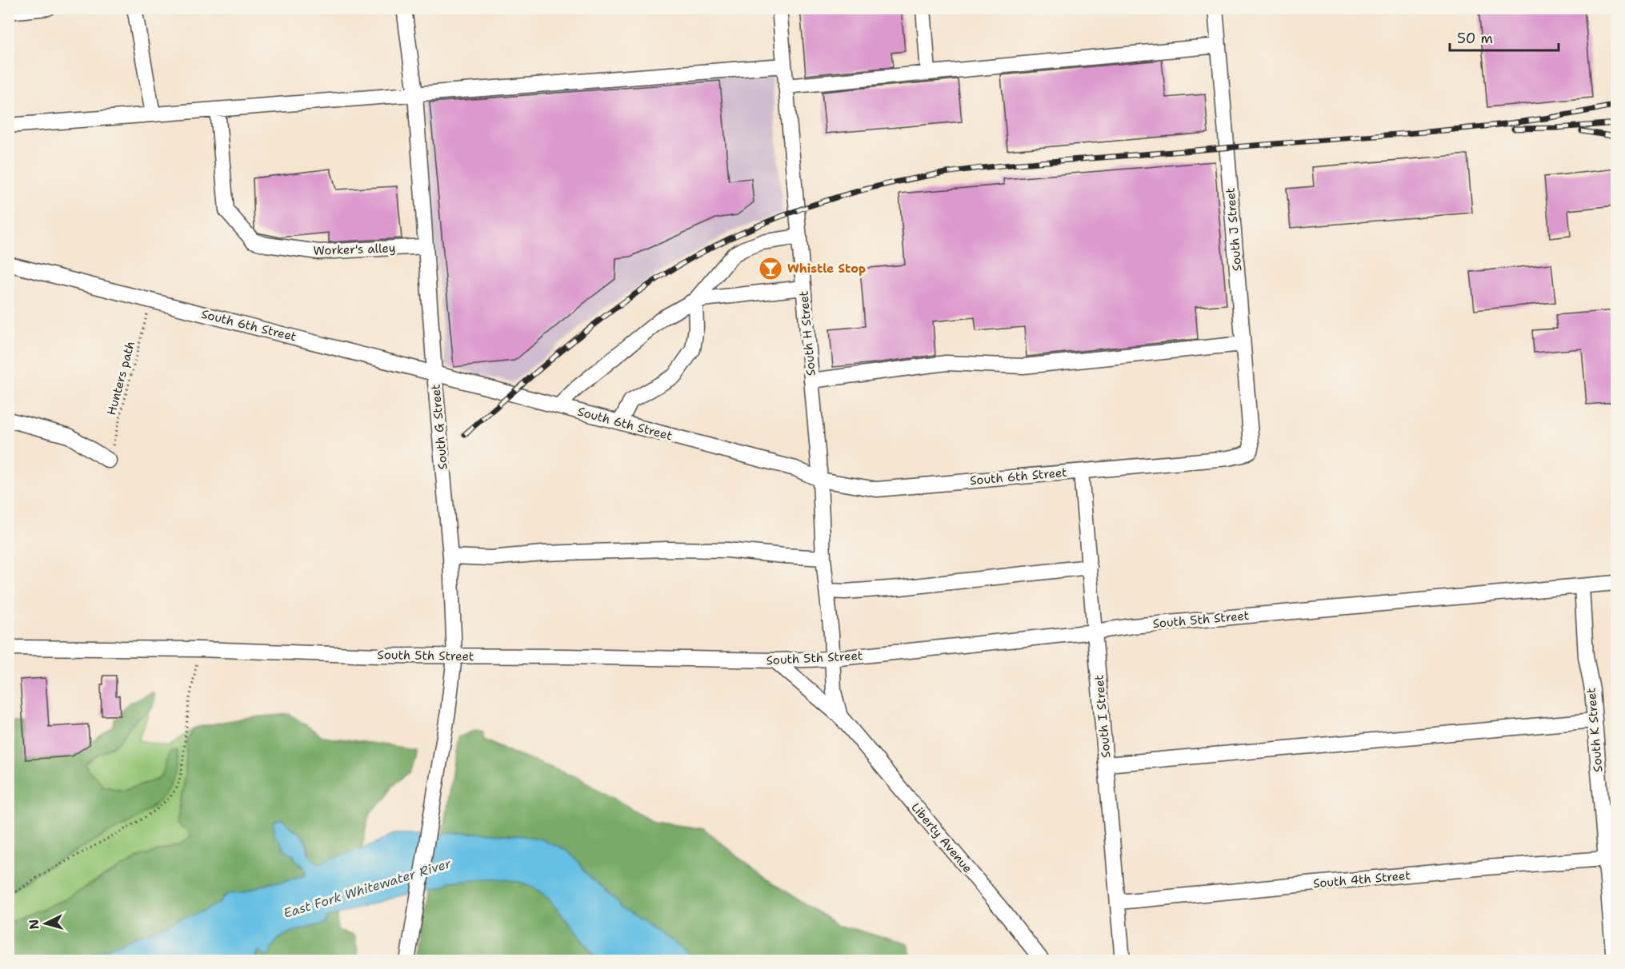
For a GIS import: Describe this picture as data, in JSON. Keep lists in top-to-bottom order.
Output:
{
  "streets": {
    "street": [
      "South J Street",
      "Worker's alley",
      "South 6th Street",
      "South H Street",
      "South G Street",
      "South 5th Street",
      "South I Street",
      "South K Street",
      "Liberty Avenue",
      "South 4th Street"
    ],
    "path": ["Hunters path"]
  },
  "crossings": [
    ["South J Street", "South 6th Street"],
    ["Worker's alley", "South G Street"],
    ["South 6th Street", "South H Street"],
    ["South 6th Street", "Hunters path"],
    ["South 6th Street", "South G Street"],
    ["South 6th Street", "South I Street"],
    ["South H Street", "South 5th Street"],
    ["South H Street", "Liberty Avenue"],
    ["South G Street", "South 5th Street"],
    ["South 5th Street", "South I Street"],
    ["South 5th Street", "South K Street"],
    ["South 5th Street", "Liberty Avenue"],
    ["South I Street", "South 4th Street"],
    ["South K Street", "South 4th Street"]
  ],
  "water": ["East Fork Whitewater River"],
  "places": {
    "bar": ["Whistle Stop"]
  },
  "scale_bar": "50 m",
  "north": "left"
}
